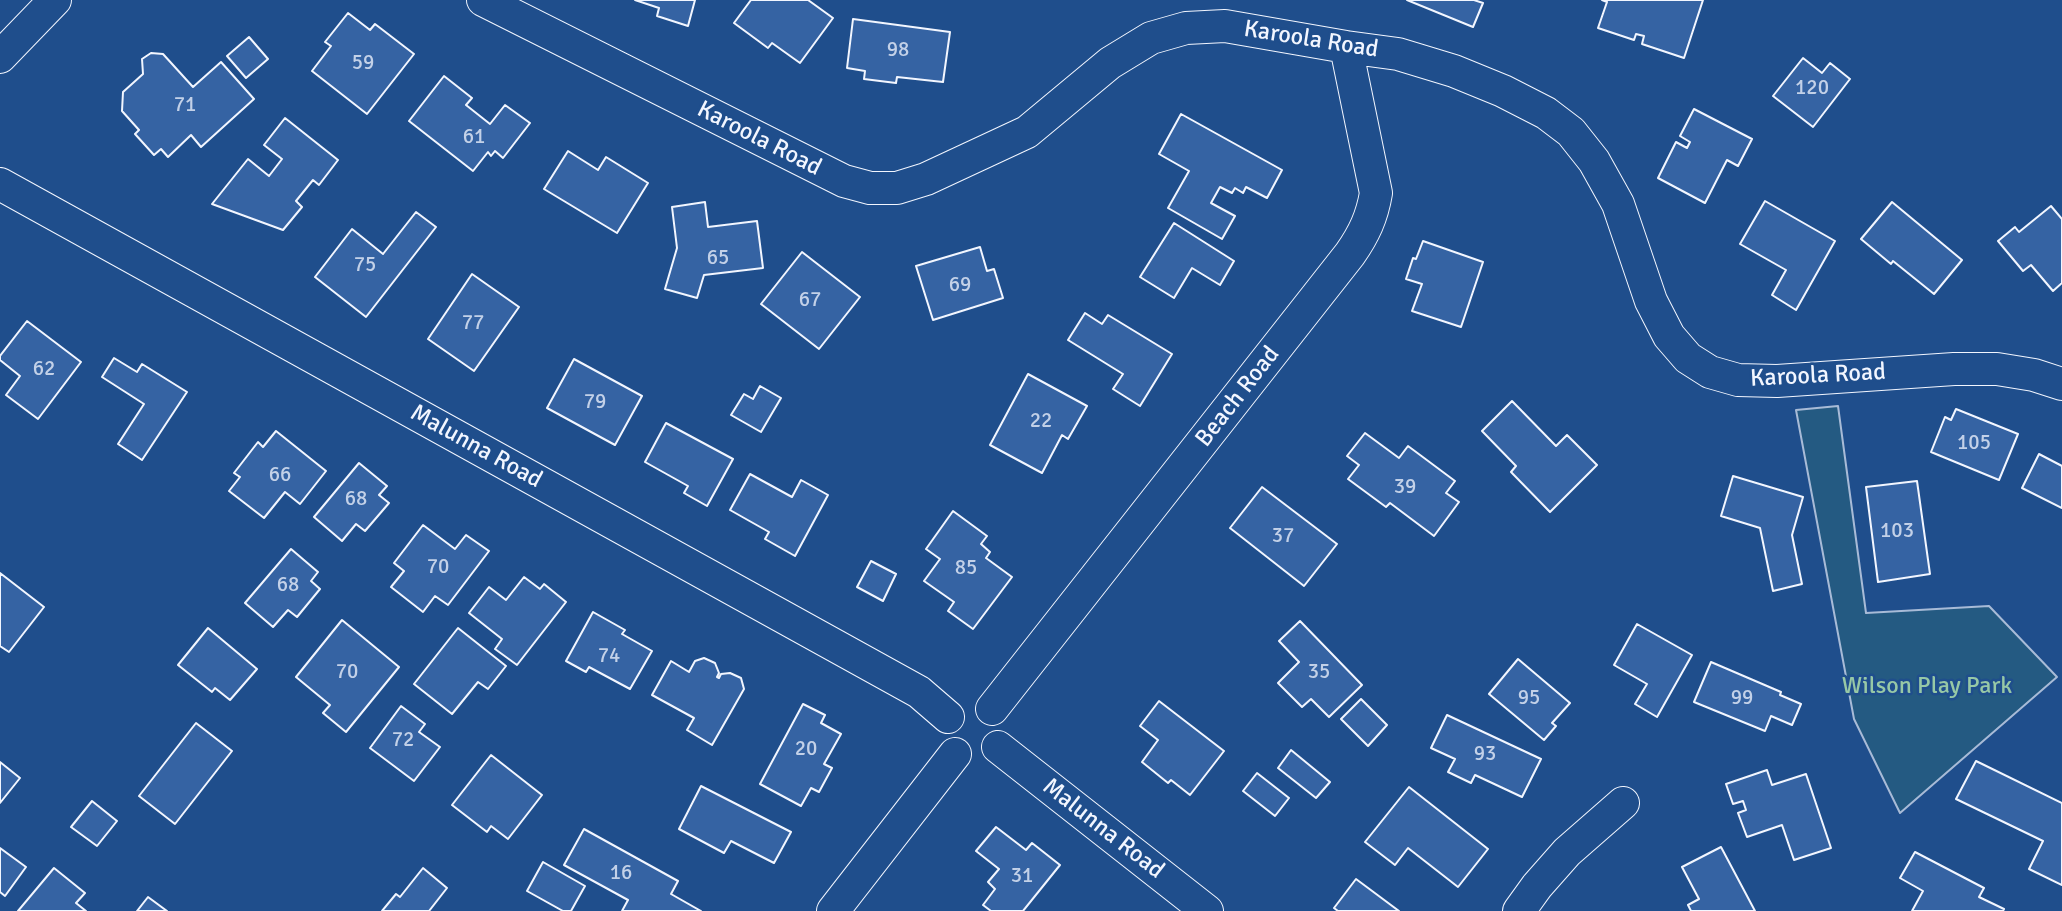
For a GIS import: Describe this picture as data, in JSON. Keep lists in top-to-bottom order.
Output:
{
  "streets": {
    "street": ["Karoola Road", "Beach Road", "Malunna Road"]
  },
  "crossings": [
    ["Karoola Road", "Beach Road"],
    ["Beach Road", "Malunna Road"]
  ],
  "parks": ["Wilson Play Park"],
  "house_numbers": [
    "98",
    "59",
    "120",
    "71",
    "61",
    "65",
    "75",
    "69",
    "67",
    "77",
    "62",
    "79",
    "22",
    "105",
    "66",
    "39",
    "68",
    "103",
    "37",
    "70",
    "85",
    "68",
    "74",
    "70",
    "35",
    "95",
    "99",
    "72",
    "20",
    "93",
    "16",
    "31"
  ]
}
